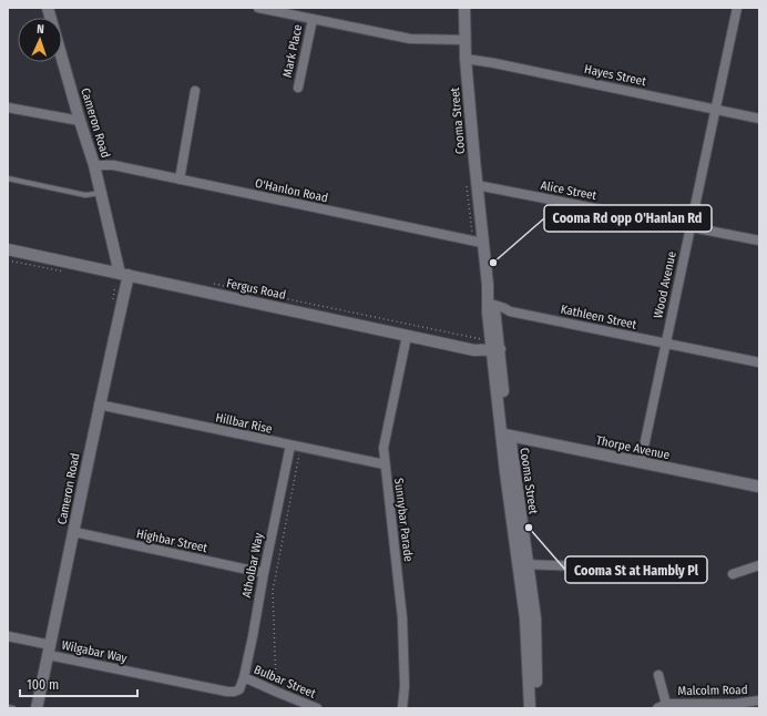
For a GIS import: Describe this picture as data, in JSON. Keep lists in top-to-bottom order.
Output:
{
  "streets": {
    "street": [
      "Mark Place",
      "Hayes Street",
      "Cooma Street",
      "Cameron Road",
      "O'Hanlon Road",
      "Alice Street",
      "Wood Avenue",
      "Fergus Road",
      "Kathleen Street",
      "Hillbar Rise",
      "Thorpe Avenue",
      "Sunnybar Parade",
      "Highbar Street",
      "Atholbar Way",
      "Wilgabar Way",
      "Bulbar Street",
      "Malcolm Road"
    ]
  },
  "crossings": [
    ["Hayes Street", "Cooma Street"],
    ["Hayes Street", "Wood Avenue"],
    ["Cooma Street", "O'Hanlon Road"],
    ["Cooma Street", "Alice Street"],
    ["Cooma Street", "Fergus Road"],
    ["Cooma Street", "Kathleen Street"],
    ["Cooma Street", "Thorpe Avenue"],
    ["Cameron Road", "O'Hanlon Road"],
    ["Cameron Road", "Fergus Road"],
    ["Cameron Road", "Hillbar Rise"],
    ["Cameron Road", "Highbar Street"],
    ["Cameron Road", "Wilgabar Way"],
    ["Alice Street", "Wood Avenue"],
    ["Wood Avenue", "Kathleen Street"],
    ["Wood Avenue", "Thorpe Avenue"],
    ["Fergus Road", "Sunnybar Parade"],
    ["Hillbar Rise", "Sunnybar Parade"],
    ["Hillbar Rise", "Atholbar Way"],
    ["Highbar Street", "Atholbar Way"],
    ["Atholbar Way", "Wilgabar Way"],
    ["Atholbar Way", "Bulbar Street"]
  ],
  "places": ["Cooma Rd opp O'Hanlan Rd", "Cooma St at Hambly Pl"],
  "scale_bar": "100 m",
  "north": "top"
}
